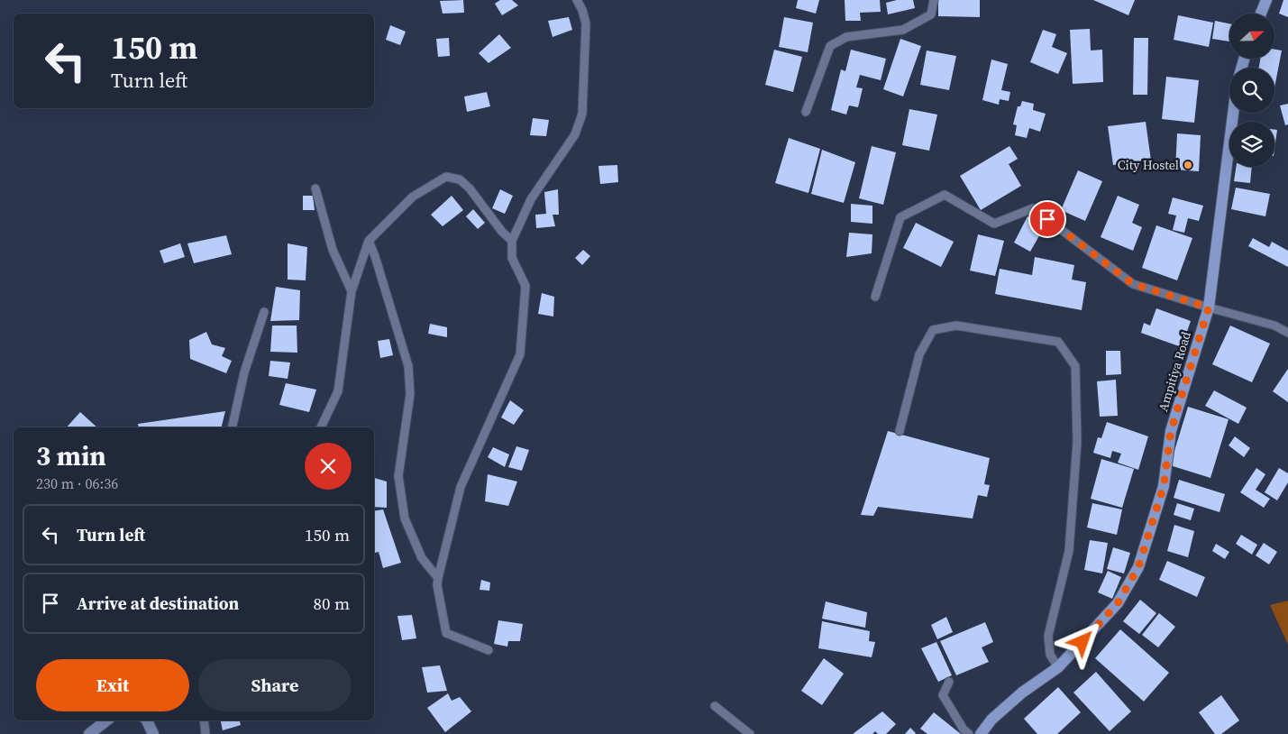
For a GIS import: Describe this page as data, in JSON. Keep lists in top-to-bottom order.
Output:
{
  "streets": {
    "main road": ["Ampitiya Road"]
  },
  "places": ["City Hostel"],
  "north": "right",
  "page": {
    "turn": ["150 m", "Turn left"],
    "heading": ["3 min", "230 m · 06:36"],
    "list": [
      {
        "name": "Turn left",
        "value": "150 m"
      },
      {
        "name": "Arrive at destination",
        "value": "80 m"
      }
    ],
    "buttons": ["Exit", "Share"]
  }
}
